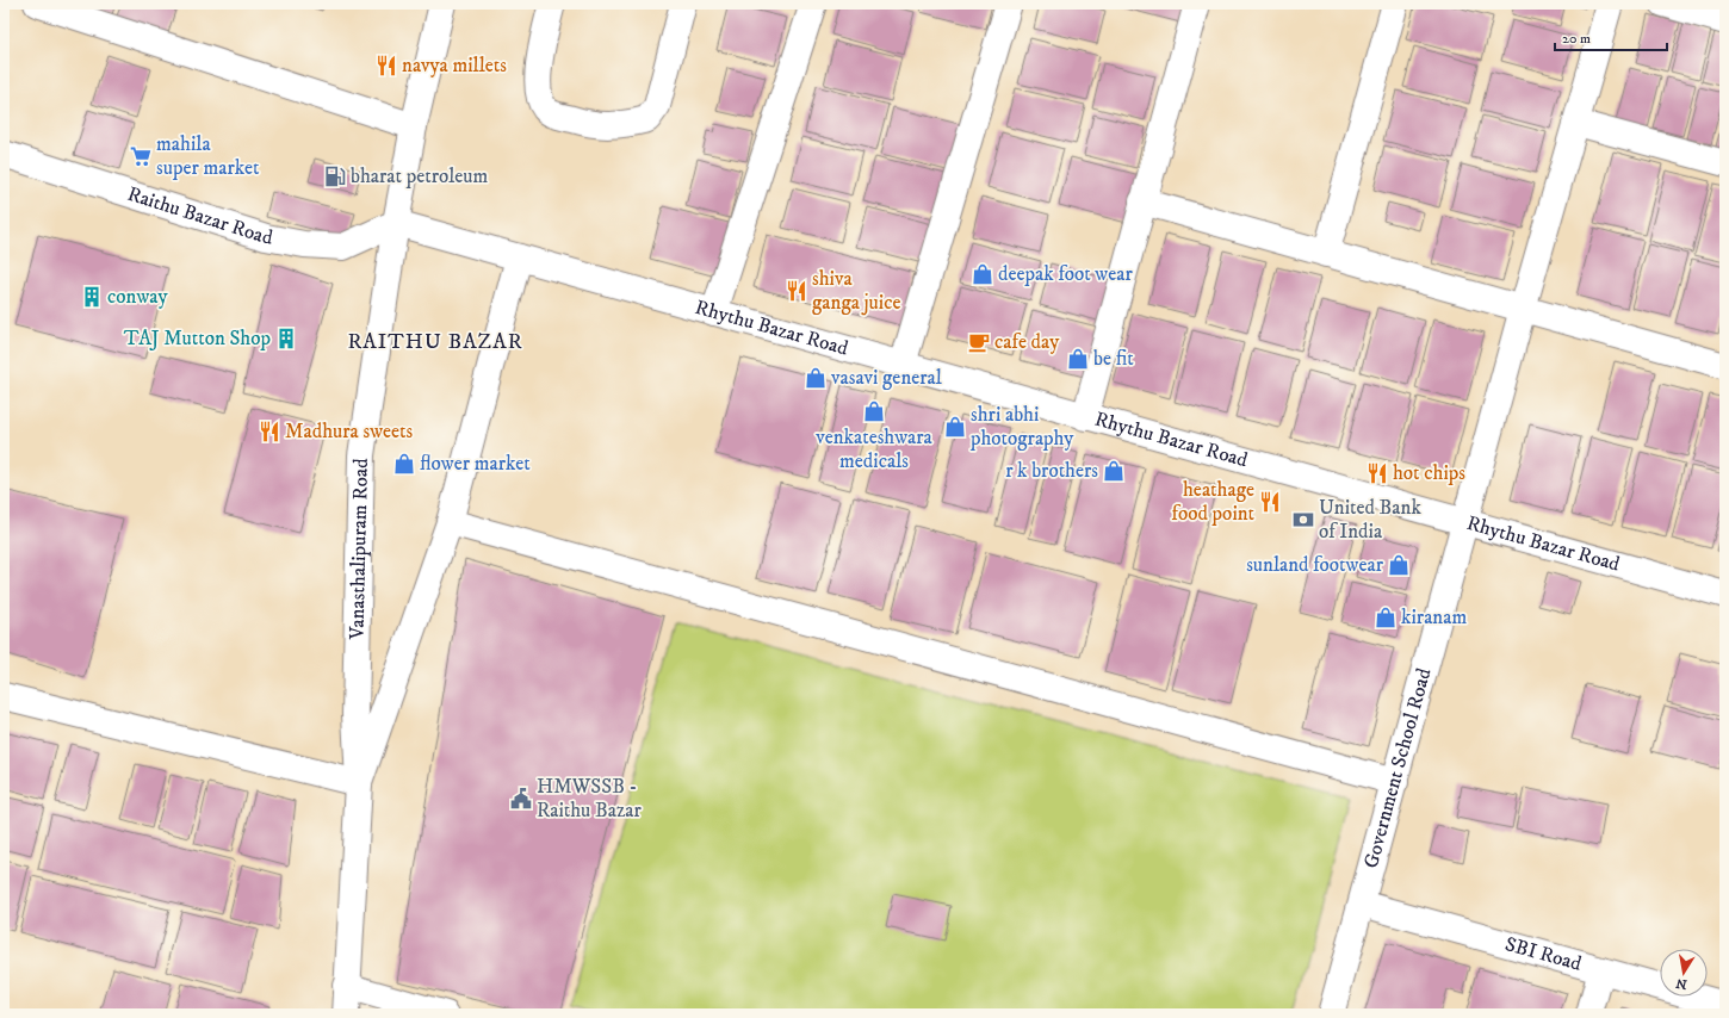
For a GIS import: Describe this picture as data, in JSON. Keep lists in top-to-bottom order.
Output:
{
  "streets": {
    "street": [
      "Raithu Bazar Road",
      "Rhythu Bazar Road",
      "Vanasthalipuram Road",
      "Government School Road",
      "SBI Road"
    ]
  },
  "crossings": [
    ["Raithu Bazar Road", "Rhythu Bazar Road"],
    ["Raithu Bazar Road", "Vanasthalipuram Road"],
    ["Rhythu Bazar Road", "Vanasthalipuram Road"],
    ["Rhythu Bazar Road", "Government School Road"],
    ["Government School Road", "SBI Road"]
  ],
  "districts": ["RAITHU BAZAR"],
  "places": {
    "restaurant": [
      "navya millets",
      "shiva ganga juice",
      "Madhura sweets",
      "hot chips",
      "heathage food point"
    ],
    "supermarket": ["mahila super market"],
    "fuel station": ["bharat petroleum"],
    "shop": [
      "deepak foot wear",
      "be fit",
      "vasavi general",
      "venkateshwara medicals",
      "shri abhi photography",
      "flower market",
      "r k brothers",
      "sunland footwear",
      "kiranam"
    ],
    "building": ["conway", "TAJ Mutton Shop"],
    "cafe": ["cafe day"],
    "bank": ["United Bank of India"],
    "public building": ["HMWSSB - Raithu Bazar"]
  },
  "scale_bar": "20 m",
  "north": "bottom"
}
